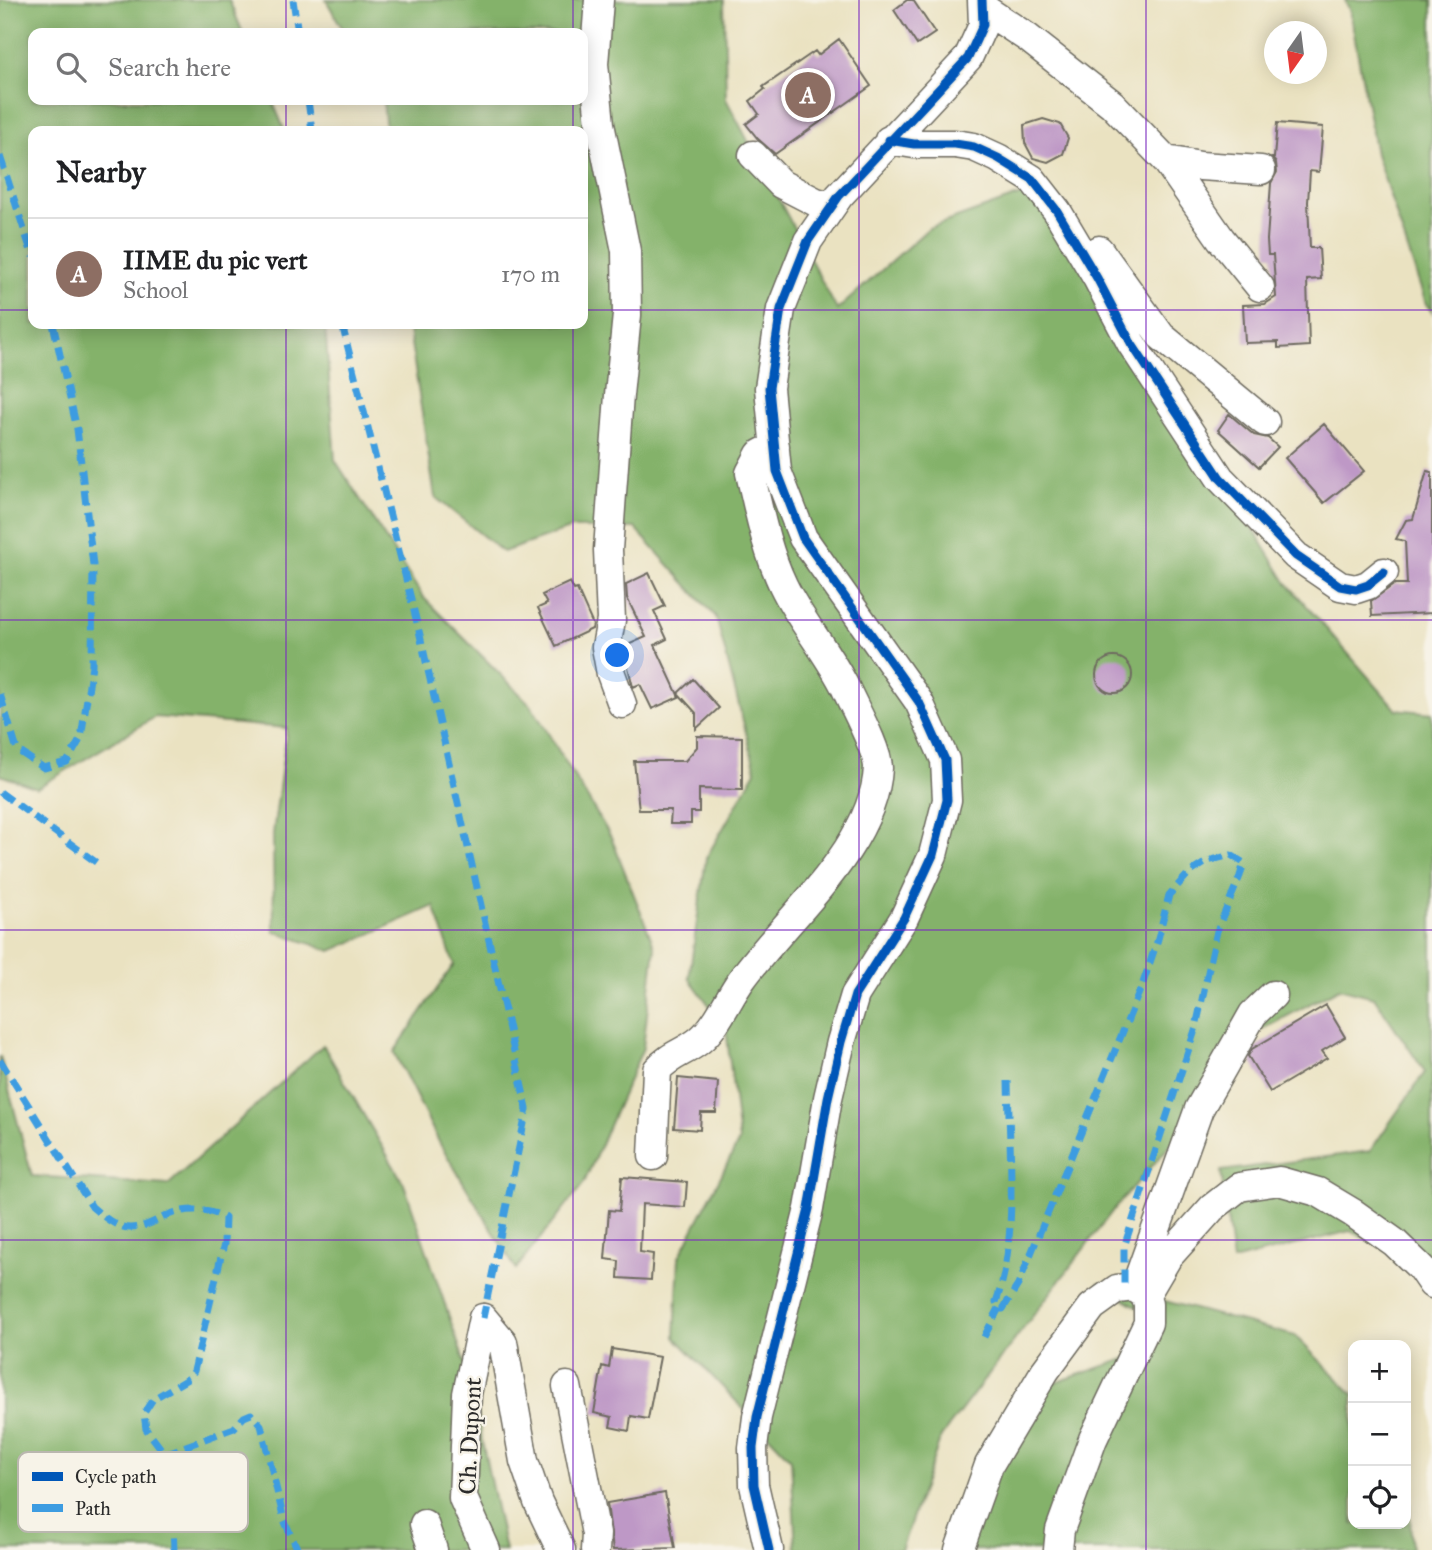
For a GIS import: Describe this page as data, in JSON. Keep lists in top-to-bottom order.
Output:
{
  "streets": {
    "street": ["Ch. Dupont"]
  },
  "legend": ["Cycle path", "Path"],
  "north": "bottom",
  "page": {
    "search": "Search here",
    "pins": "A",
    "heading": "Nearby",
    "list": [
      {
        "mark": "A",
        "name": "IIME du pic vert",
        "note": "School",
        "value": "170 m"
      }
    ],
    "map_buttons": ["+", "−"]
  }
}
